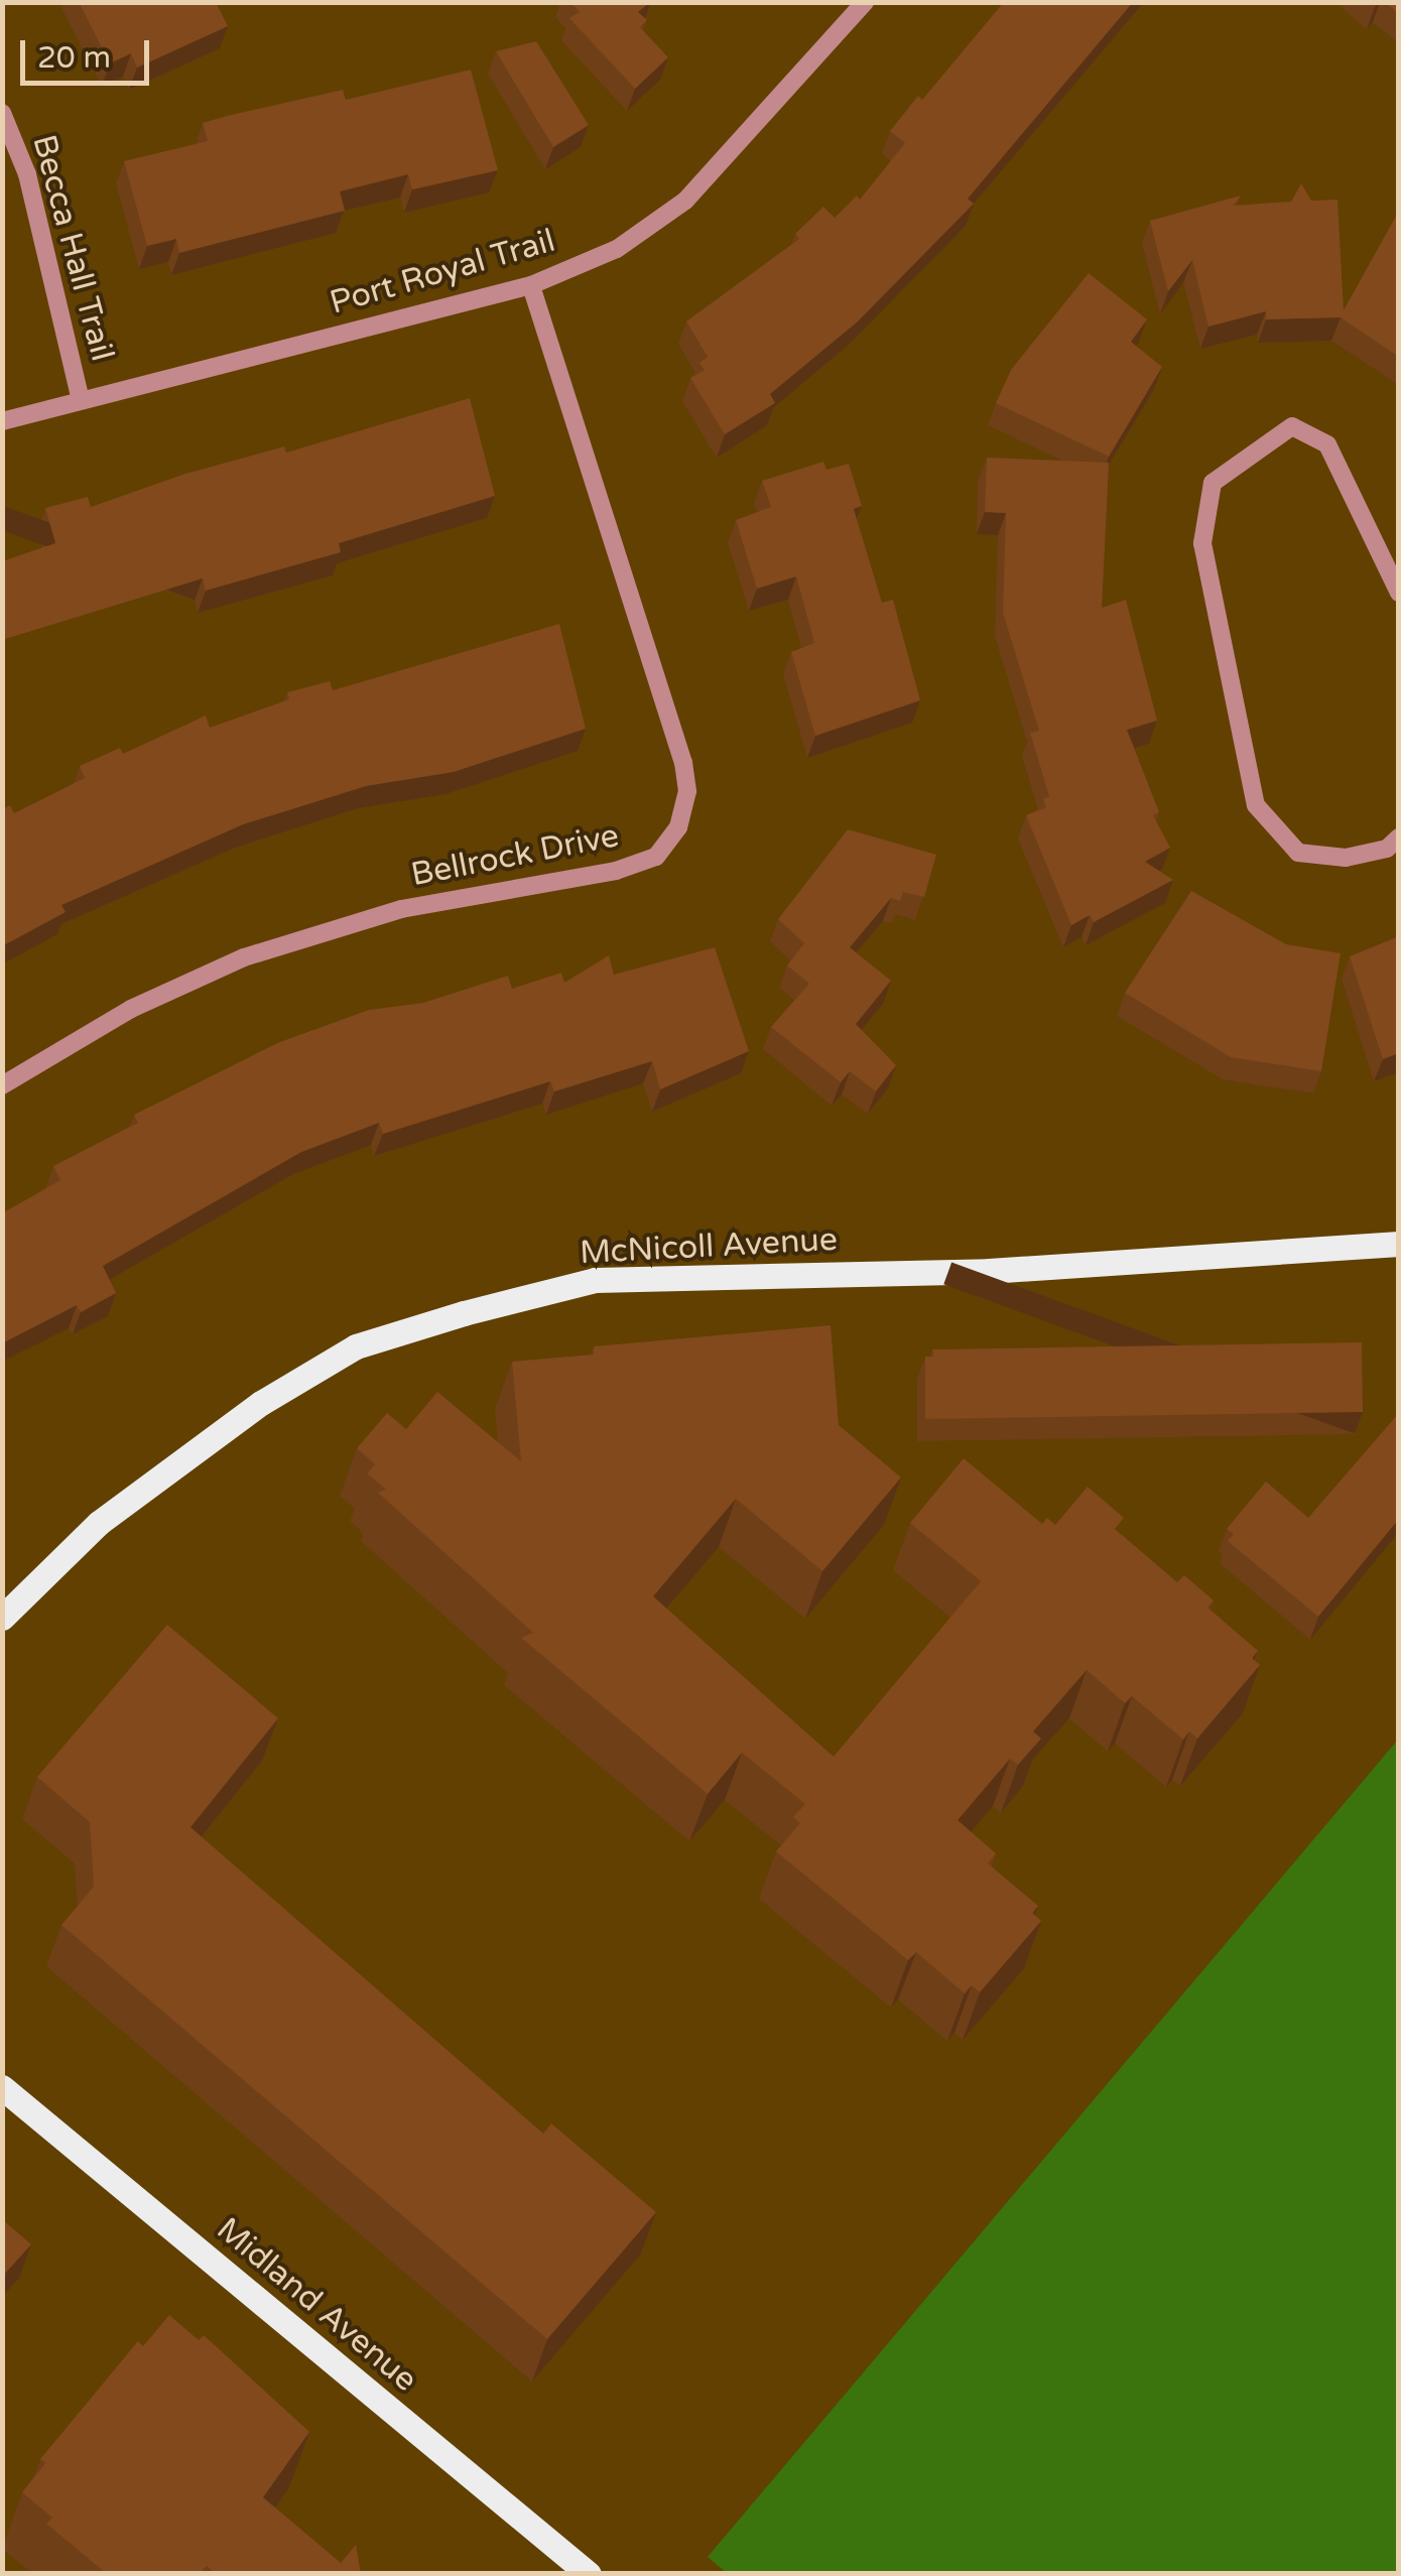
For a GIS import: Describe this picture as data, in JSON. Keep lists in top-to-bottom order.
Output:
{
  "streets": {
    "main road": ["McNicoll Avenue", "Midland Avenue"],
    "street": ["Becca Hall Trail", "Port Royal Trail", "Bellrock Drive"]
  },
  "crossings": [
    ["Becca Hall Trail", "Port Royal Trail"],
    ["Port Royal Trail", "Bellrock Drive"]
  ],
  "scale_bar": "20 m"
}
